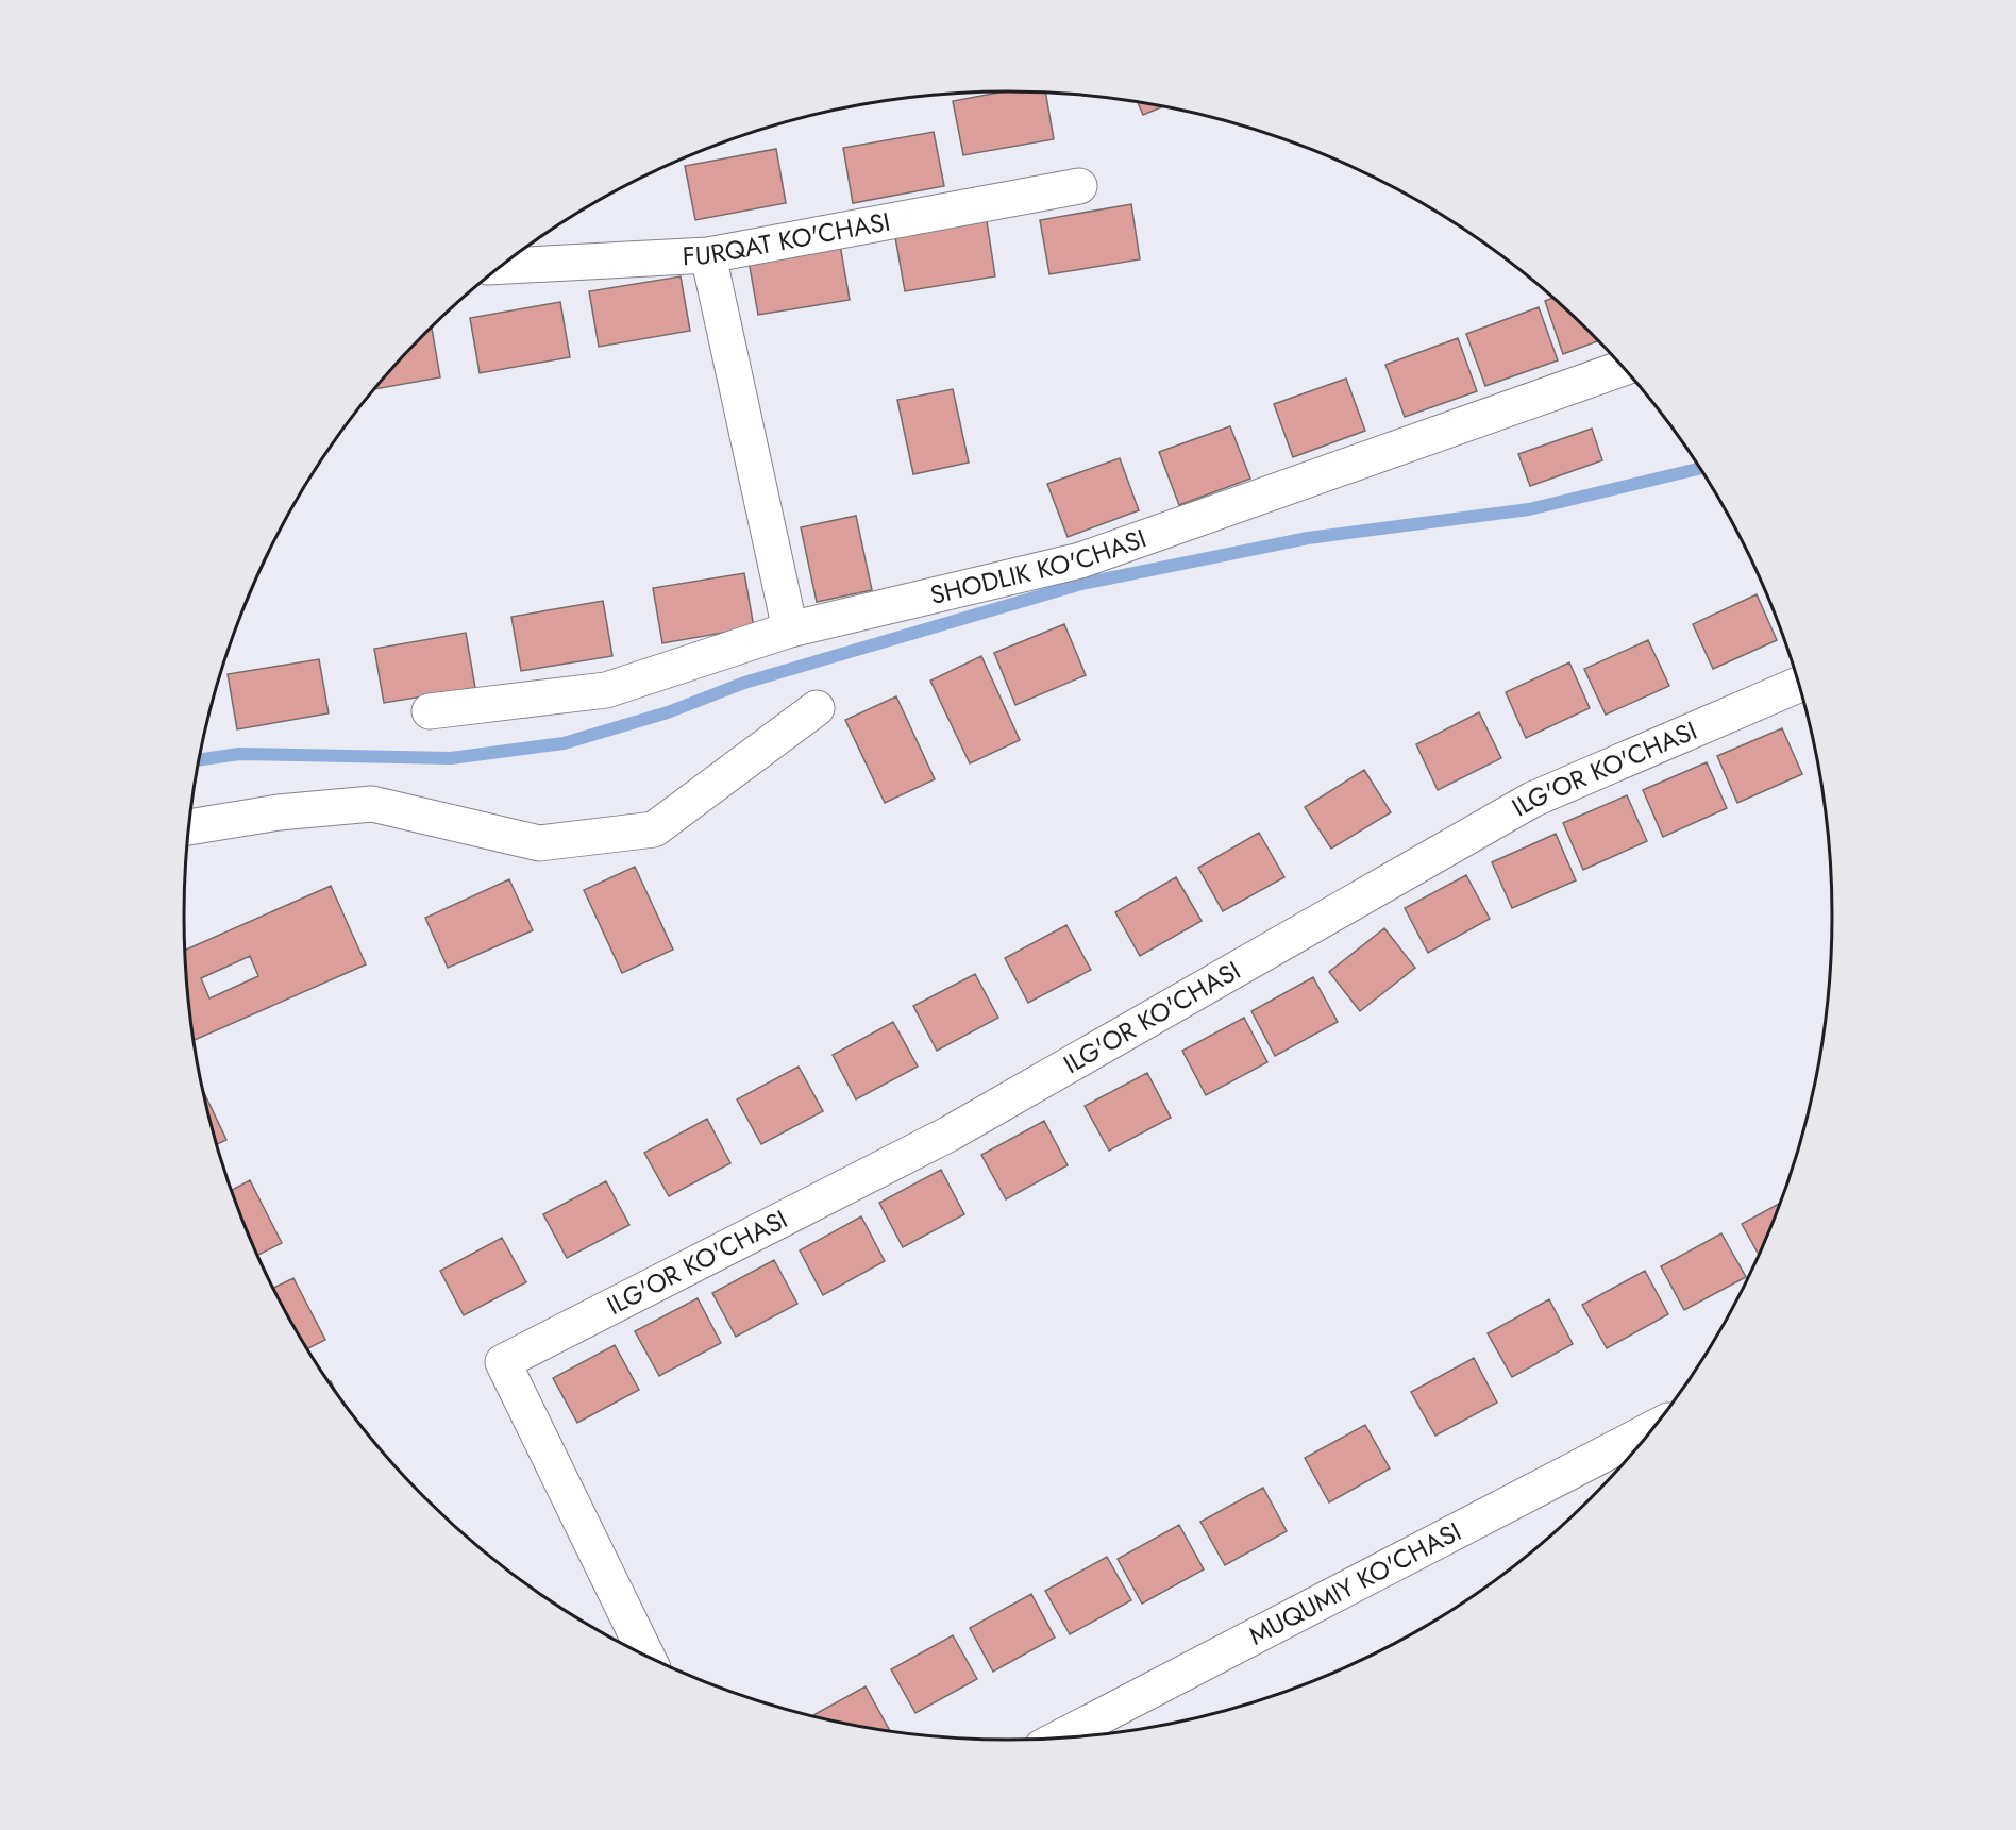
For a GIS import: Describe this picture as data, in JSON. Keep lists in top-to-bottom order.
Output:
{
  "streets": {
    "street": [
      "FURQAT KO'CHASI",
      "SHODLIK KO'CHASI",
      "ILG'OR KO'CHASI",
      "MUQUMIY KO'CHASI"
    ]
  }
}
